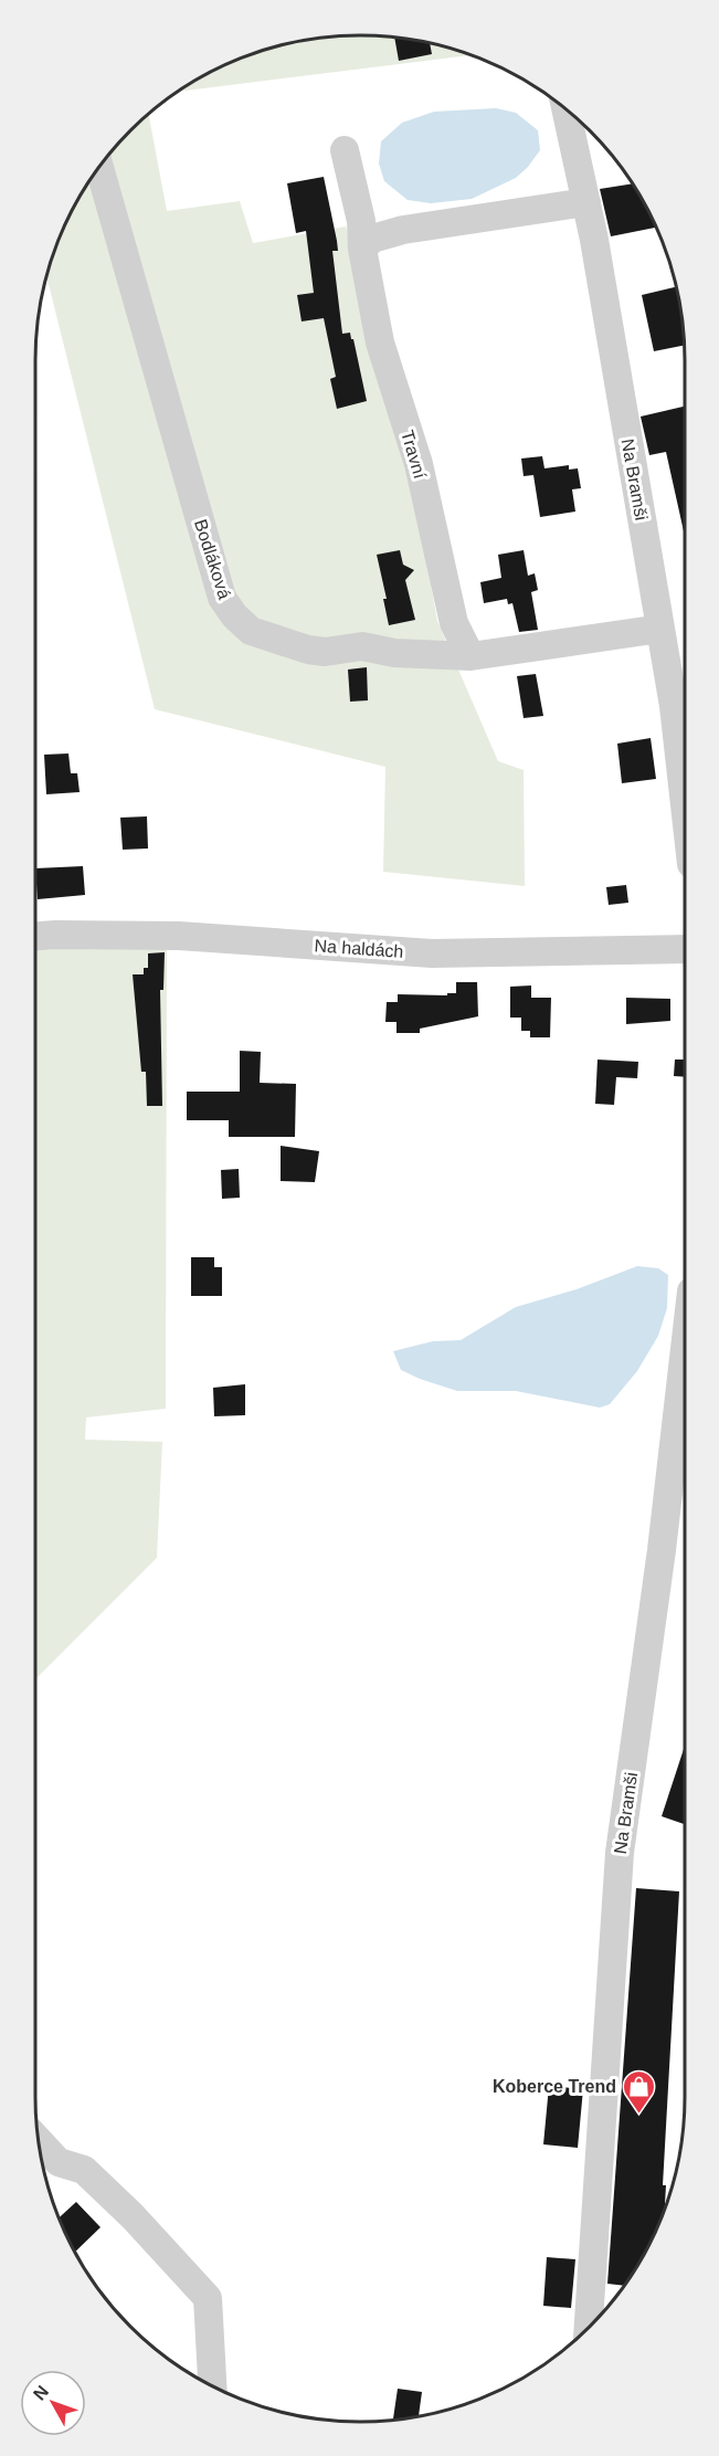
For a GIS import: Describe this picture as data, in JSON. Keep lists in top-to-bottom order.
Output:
{
  "streets": {
    "street": [
      "Travní",
      "Na Bramši",
      "Bodláková",
      "Na haldách"
    ]
  },
  "crossings": [
    ["Travní", "Bodláková"],
    ["Na Bramši", "Bodláková"]
  ],
  "places": {
    "shop": ["Koberce Trend"]
  },
  "north": "top left"
}
